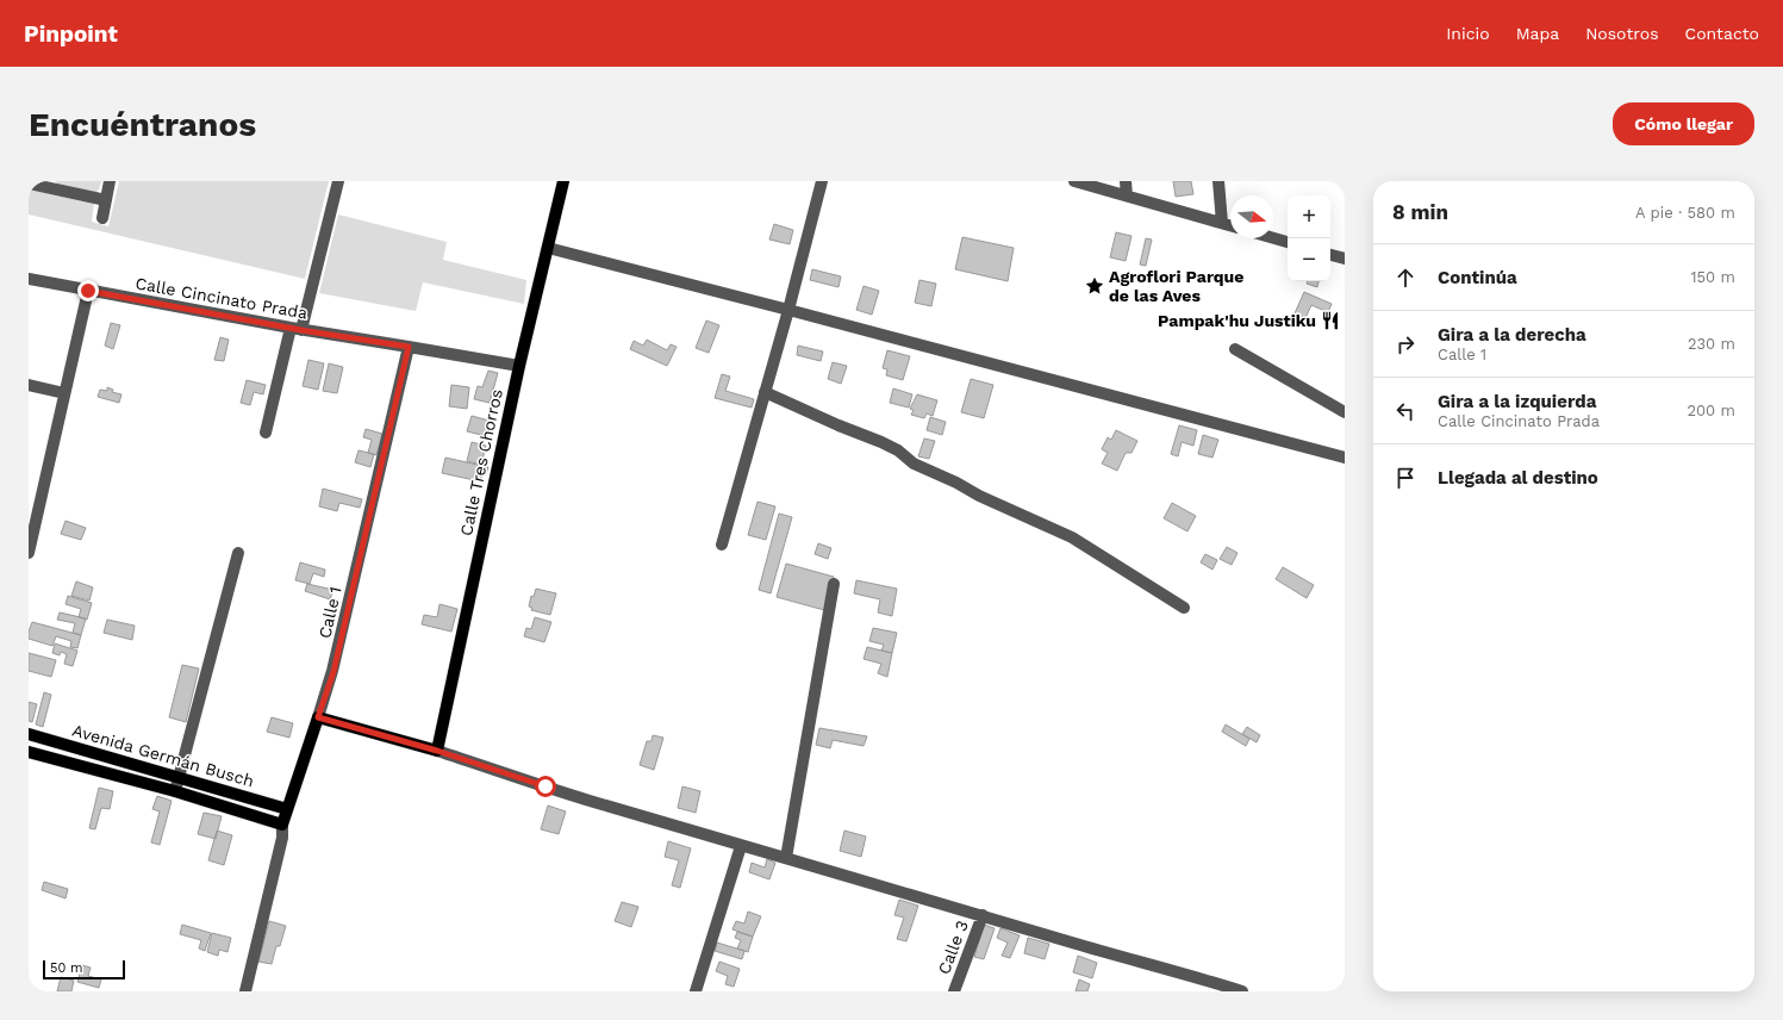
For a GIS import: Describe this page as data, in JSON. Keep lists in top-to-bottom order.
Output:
{
  "streets": {
    "main road": ["Calle Tres Chorros", "Calle 1", "Avenida Germán Busch"],
    "street": ["Calle Cincinato Prada", "Calle 3"]
  },
  "crossings": [
    ["Calle Cincinato Prada", "Calle 1"],
    ["Calle 1", "Avenida Germán Busch"]
  ],
  "places": {
    "place": ["Agroflori Parque de las Aves"],
    "restaurant": ["Pampak'hu Justiku"]
  },
  "scale_bar": "50 m",
  "north": "right",
  "page": {
    "header": "Pinpoint",
    "nav": [
      "Inicio",
      "Mapa",
      "Nosotros",
      "Contacto"
    ],
    "buttons": "Cómo llegar",
    "title": "Encuéntranos",
    "heading": ["8 min", "A pie · 580 m"],
    "map_buttons": ["+", "−"],
    "list": [
      ["Continúa", "150 m"],
      ["Gira a la derecha", "Calle 1", "230 m"],
      ["Gira a la izquierda", "Calle Cincinato Prada", "200 m"],
      "Llegada al destino"
    ],
    "scale": "50 m"
  }
}
